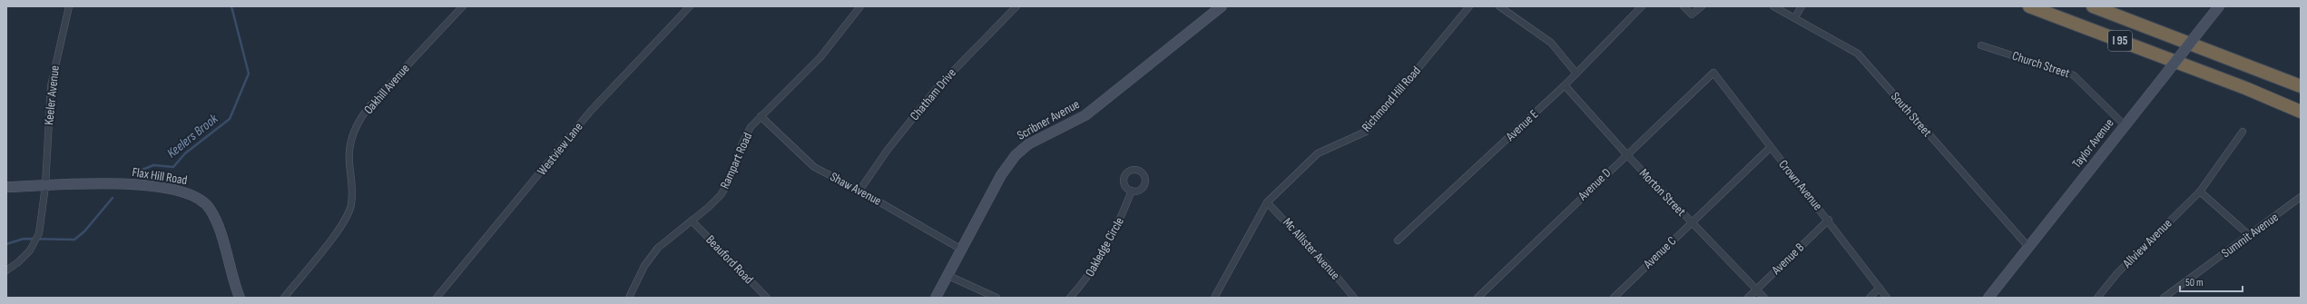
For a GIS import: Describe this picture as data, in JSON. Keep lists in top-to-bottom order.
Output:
{
  "streets": {
    "highway": ["I 95"],
    "street": [
      "Church Street",
      "Oakhill Avenue",
      "Chatham Drive",
      "Keeler Avenue",
      "Richmond Hill Road",
      "South Street",
      "Scribner Avenue",
      "Avenue E",
      "Taylor Avenue",
      "Westview Lane",
      "Rampart Road",
      "Flax Hill Road",
      "Avenue D",
      "Crown Avenue",
      "Shaw Avenue",
      "Morton Street",
      "Summit Avenue",
      "Allview Avenue",
      "Oakledge Circle",
      "Mc Allister Avenue",
      "Avenue C",
      "Avenue B",
      "Beauford Road"
    ]
  },
  "crossings": [
    ["Church Street", "Taylor Avenue"],
    ["Chatham Drive", "Shaw Avenue"],
    ["Keeler Avenue", "Flax Hill Road"],
    ["Richmond Hill Road", "Mc Allister Avenue"],
    ["South Street", "Taylor Avenue"],
    ["Scribner Avenue", "Shaw Avenue"],
    ["Avenue E", "Morton Street"],
    ["Rampart Road", "Shaw Avenue"],
    ["Rampart Road", "Beauford Road"],
    ["Avenue D", "Crown Avenue"],
    ["Avenue D", "Morton Street"],
    ["Crown Avenue", "Avenue C"],
    ["Crown Avenue", "Avenue B"],
    ["Morton Street", "Avenue C"],
    ["Morton Street", "Avenue B"]
  ],
  "water": ["Keelers Brook"],
  "scale_bar": "50 m"
}
